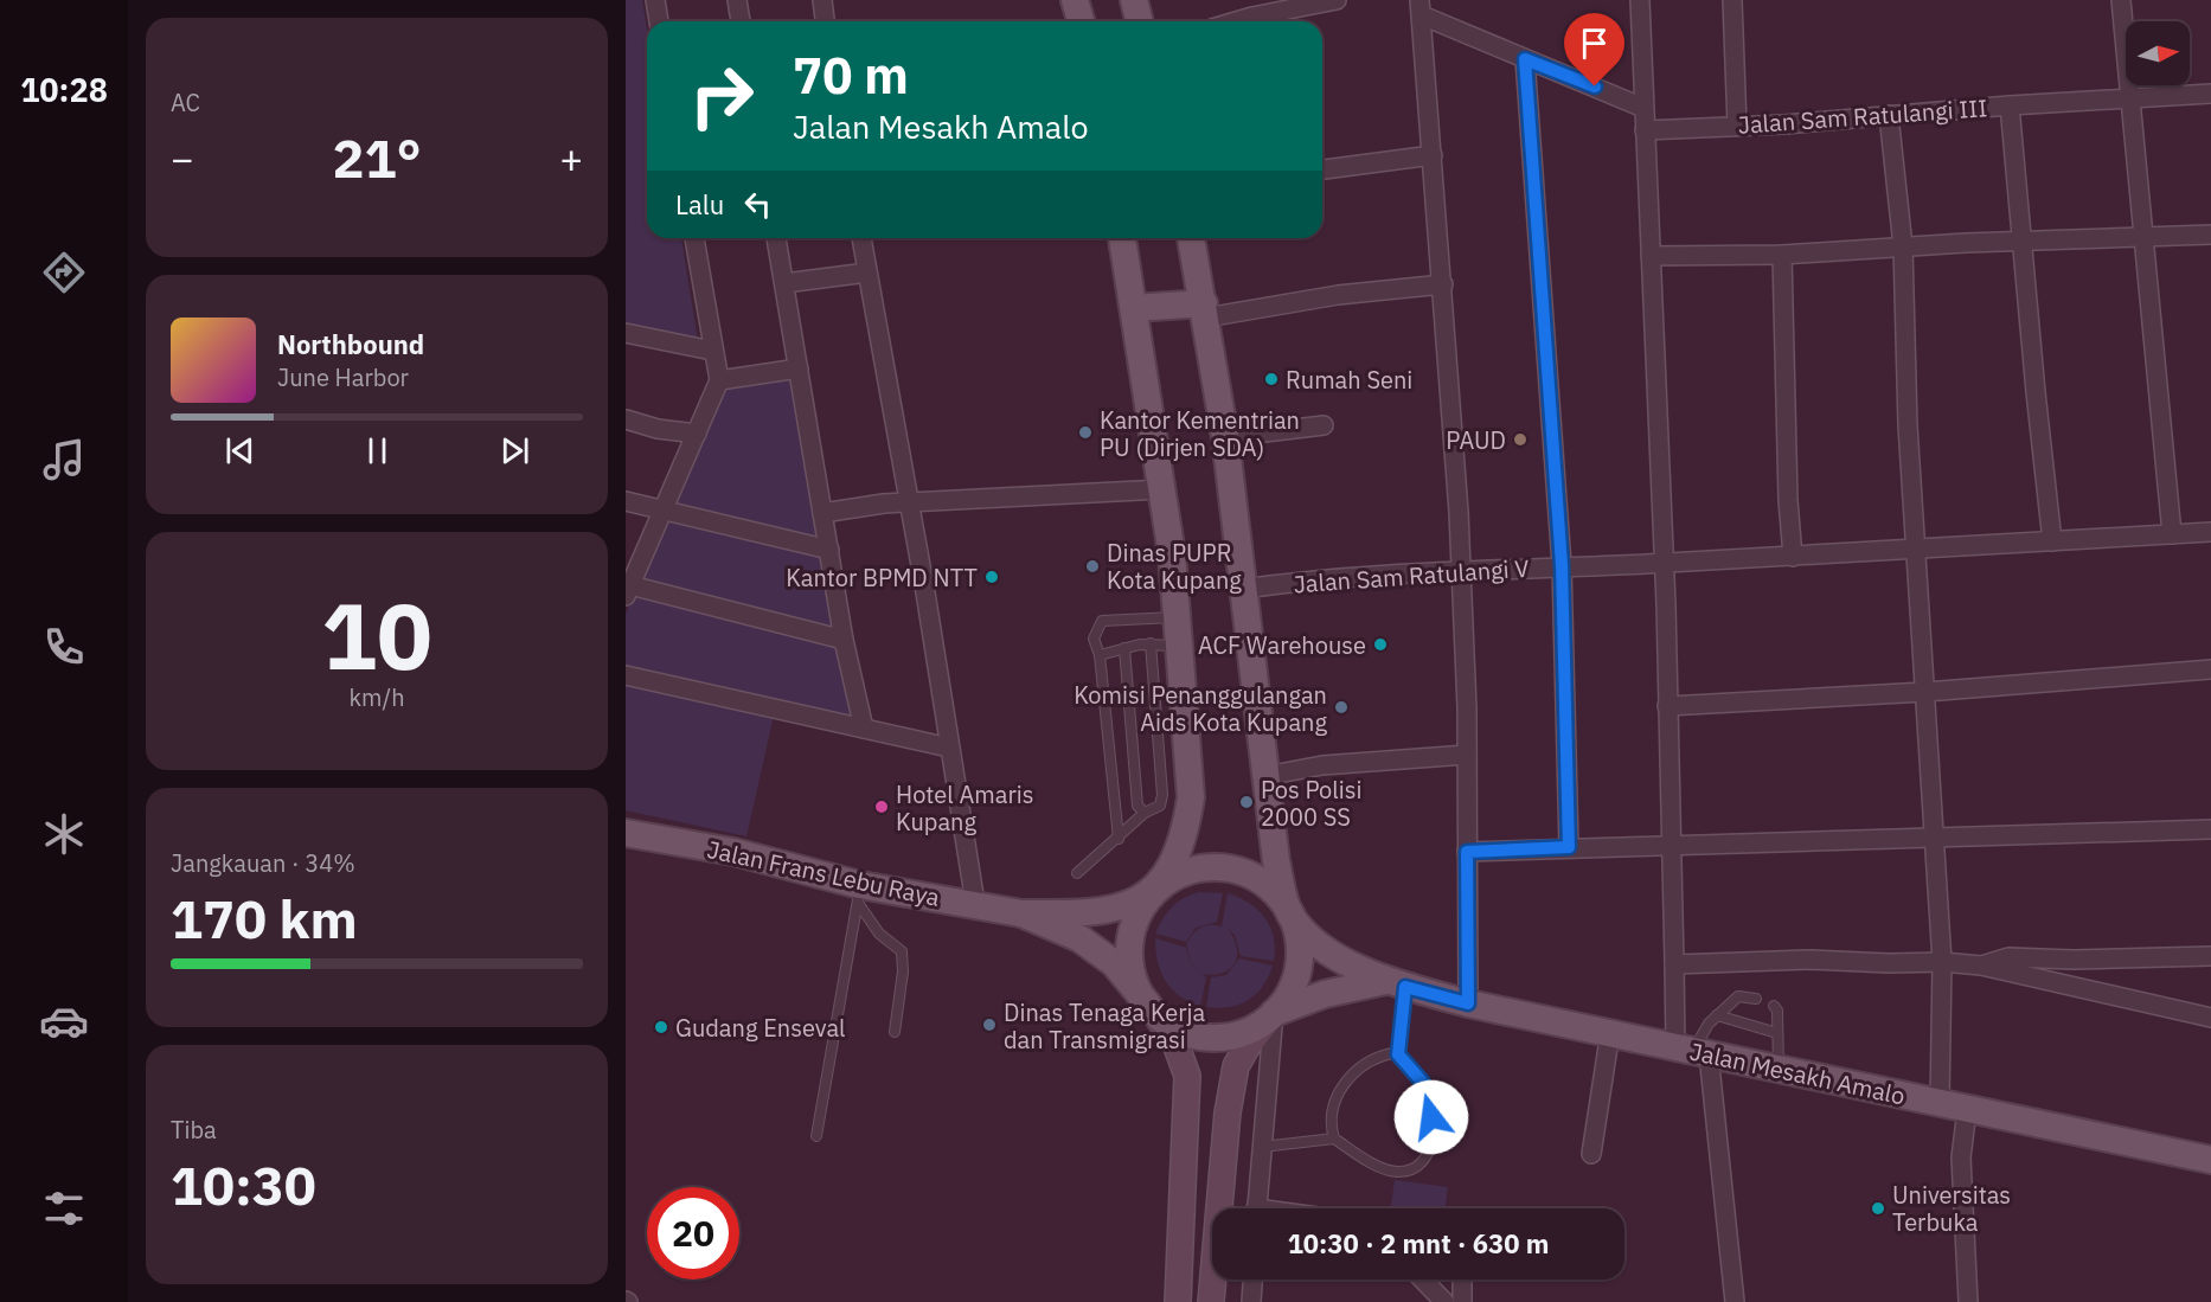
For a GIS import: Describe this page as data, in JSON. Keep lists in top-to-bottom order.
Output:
{
  "streets": {
    "main road": ["Jalan Frans Lebu Raya", "Jalan Mesakh Amalo"],
    "street": ["Jalan Sam Ratulangi III", "Jalan Sam Ratulangi V"]
  },
  "crossings": [
    ["Jalan Frans Lebu Raya", "Jalan Mesakh Amalo"]
  ],
  "places": [
    "Rumah Seni",
    "Kantor Kementrian PU (Dirjen SDA)",
    "PAUD",
    "Dinas PUPR Kota Kupang",
    "Kantor BPMD NTT",
    "ACF Warehouse",
    "Komisi Penanggulangan Aids Kota Kupang",
    "Pos Polisi 2000 SS",
    "Hotel Amaris Kupang",
    "Dinas Tenaga Kerja dan Transmigrasi",
    "Gudang Enseval",
    "Universitas Terbuka"
  ],
  "north": "right",
  "page": {
    "tabs": "10:28",
    "tile": [
      "AC",
      ["10", "km/h"],
      ["Jangkauan · 34%", "170 km"],
      ["Tiba", "10:30"]
    ],
    "turn": ["70 m", "Jalan Mesakh Amalo"],
    "heat": ["−", "21°", "+"],
    "then": "Lalu",
    "song": ["Northbound", "June Harbor"],
    "limit": "20",
    "trip": "10:30 · 2 mnt · 630 m"
  }
}
